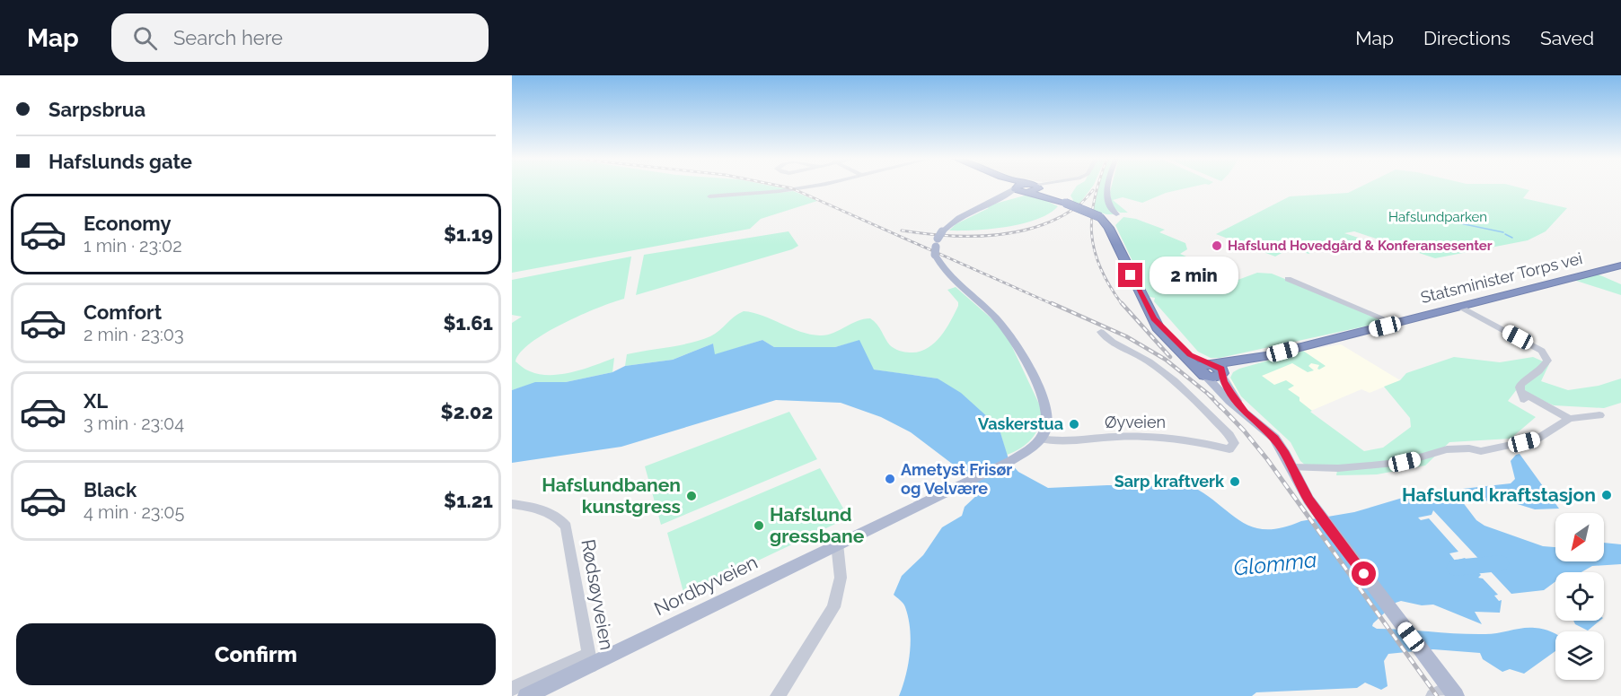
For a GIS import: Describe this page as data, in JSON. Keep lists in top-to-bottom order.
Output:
{
  "streets": {
    "highway": ["Statsminister Torps vei"],
    "main road": ["Nordbyveien"],
    "street": ["Øyveien", "Rødsøyveien"]
  },
  "crossings": [
    ["Øyveien", "Nordbyveien"],
    ["Nordbyveien", "Rødsøyveien"]
  ],
  "water": ["Glomma"],
  "parks": ["Hafslundparken"],
  "places": [
    "Hafslund Hovedgård & Konferansesenter",
    "Vaskerstua",
    "Ametyst Frisør og Velvære",
    "Sarp kraftverk",
    "Hafslund kraftstasjon",
    "Hafslundbanen kunstgress",
    "Hafslund gressbane"
  ],
  "north": "bottom left",
  "page": {
    "header": "Map",
    "search": "Search here",
    "nav": ["Map", "Directions", "Saved"],
    "banner": ["Sarpsbrua", "Hafslunds gate"],
    "list": [
      {
        "name": "Economy",
        "note": "1 min · 23:02",
        "value": "$1.19"
      },
      {
        "name": "Comfort",
        "note": "2 min · 23:03",
        "value": "$1.61"
      },
      {
        "name": "XL",
        "note": "3 min · 23:04",
        "value": "$2.02"
      },
      {
        "name": "Black",
        "note": "4 min · 23:05",
        "value": "$1.21"
      }
    ],
    "bubble": "2 min",
    "buttons": "Confirm"
  }
}
